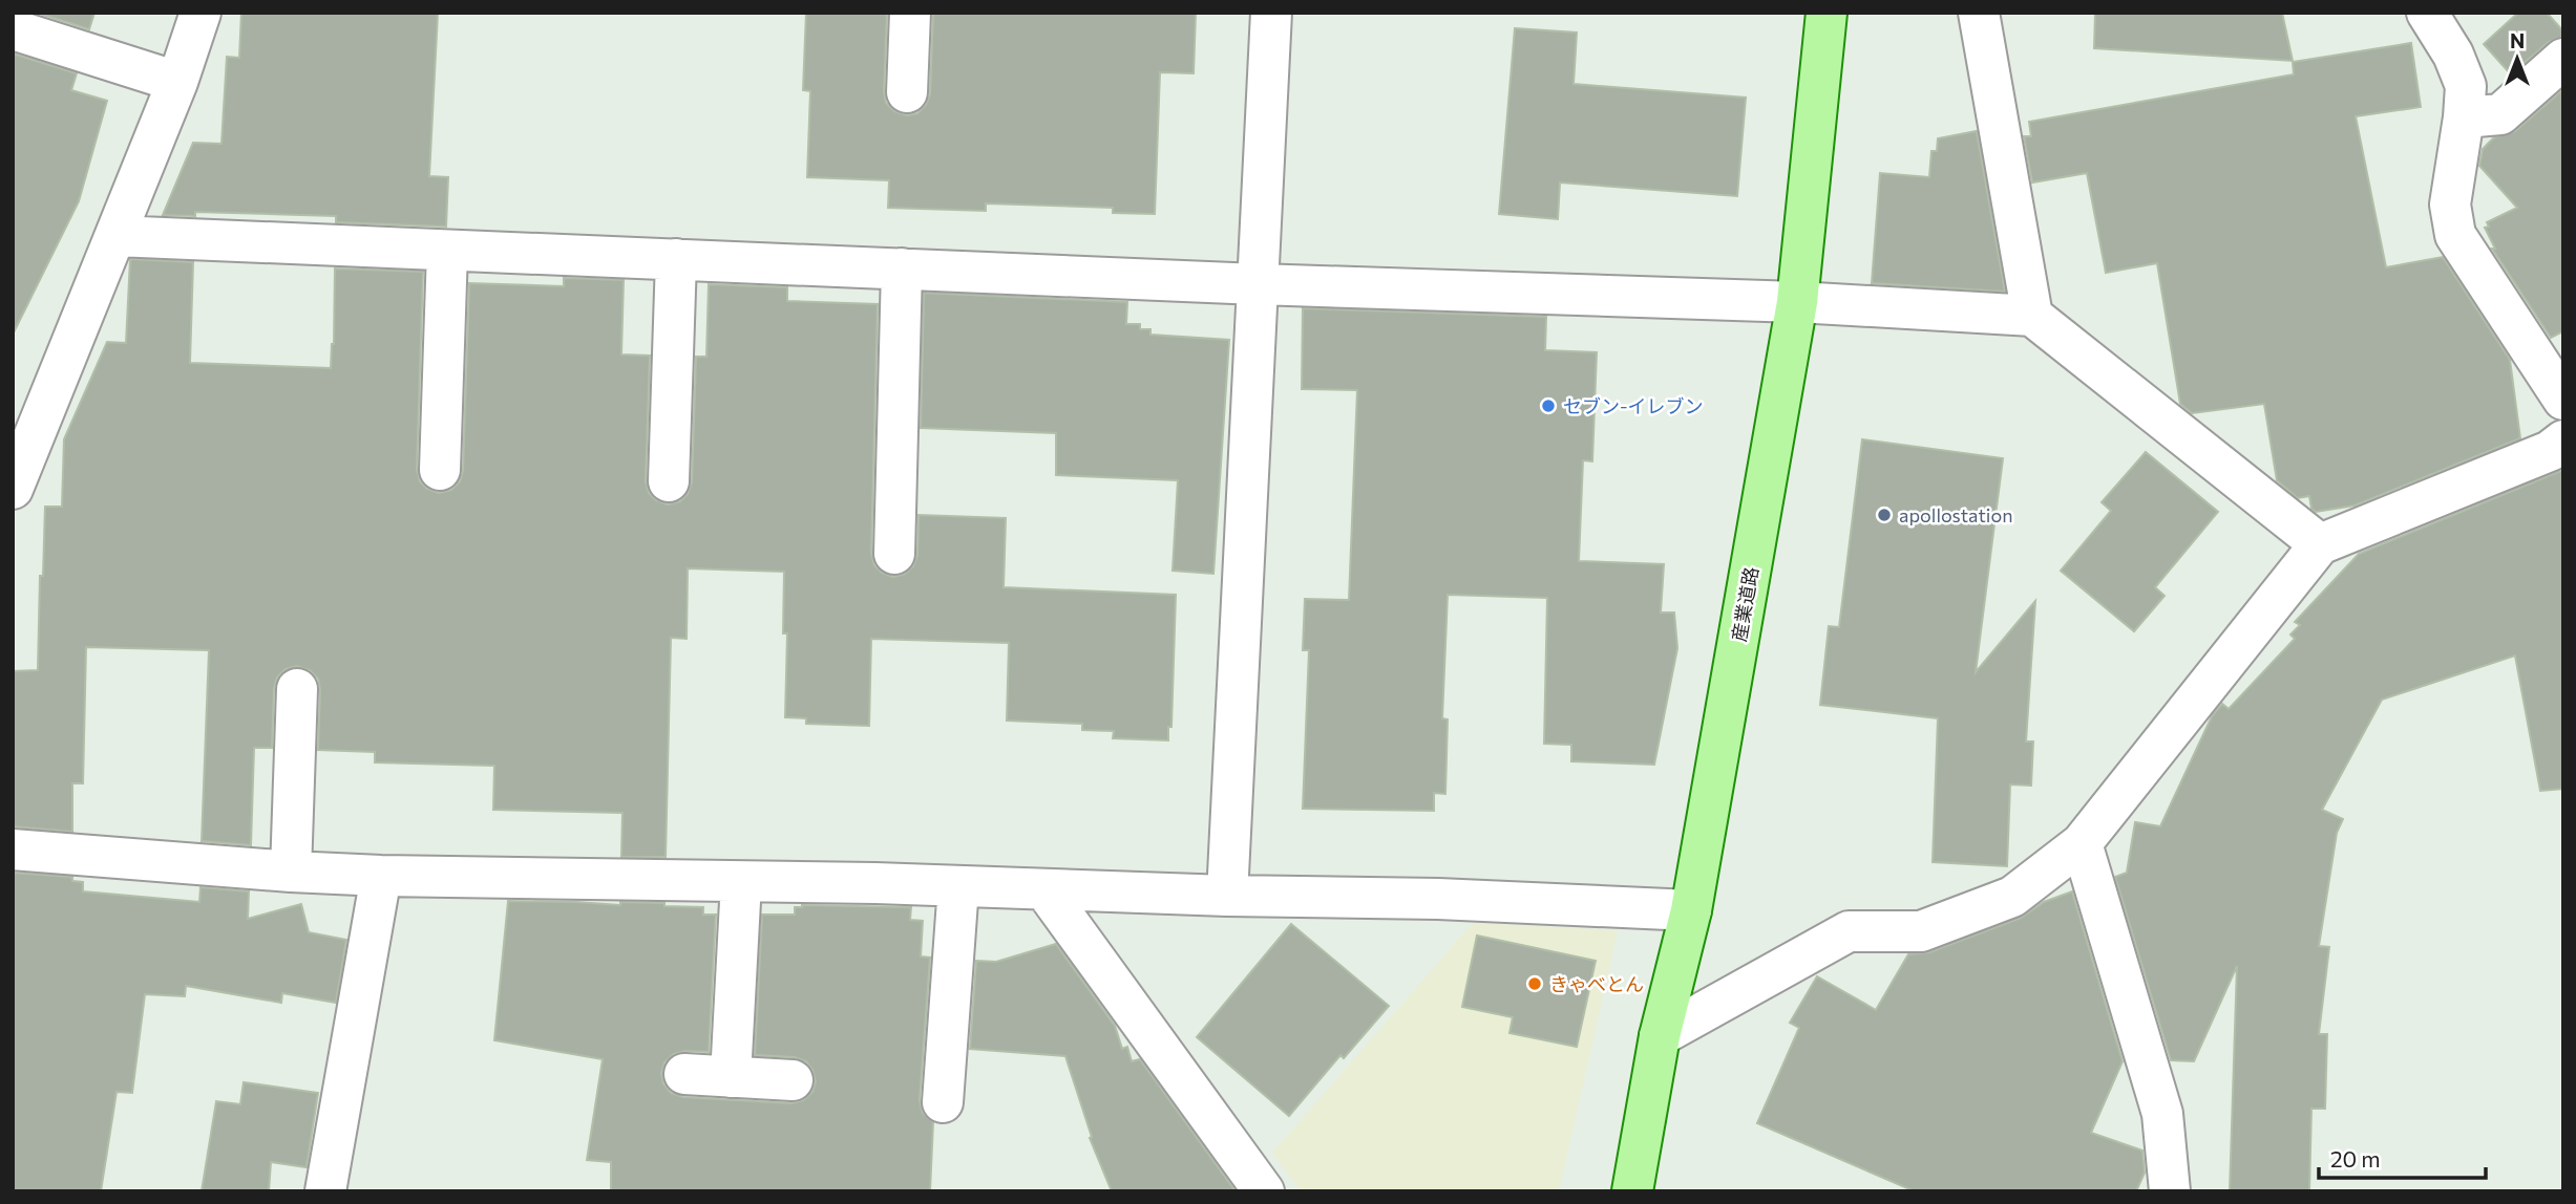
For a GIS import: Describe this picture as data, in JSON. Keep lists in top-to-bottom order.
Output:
{
  "streets": {
    "main road": ["産業道路"]
  },
  "places": ["セブン-イレブン", "apollostation", "きゃべとん"],
  "scale_bar": "20 m",
  "north": "top"
}
